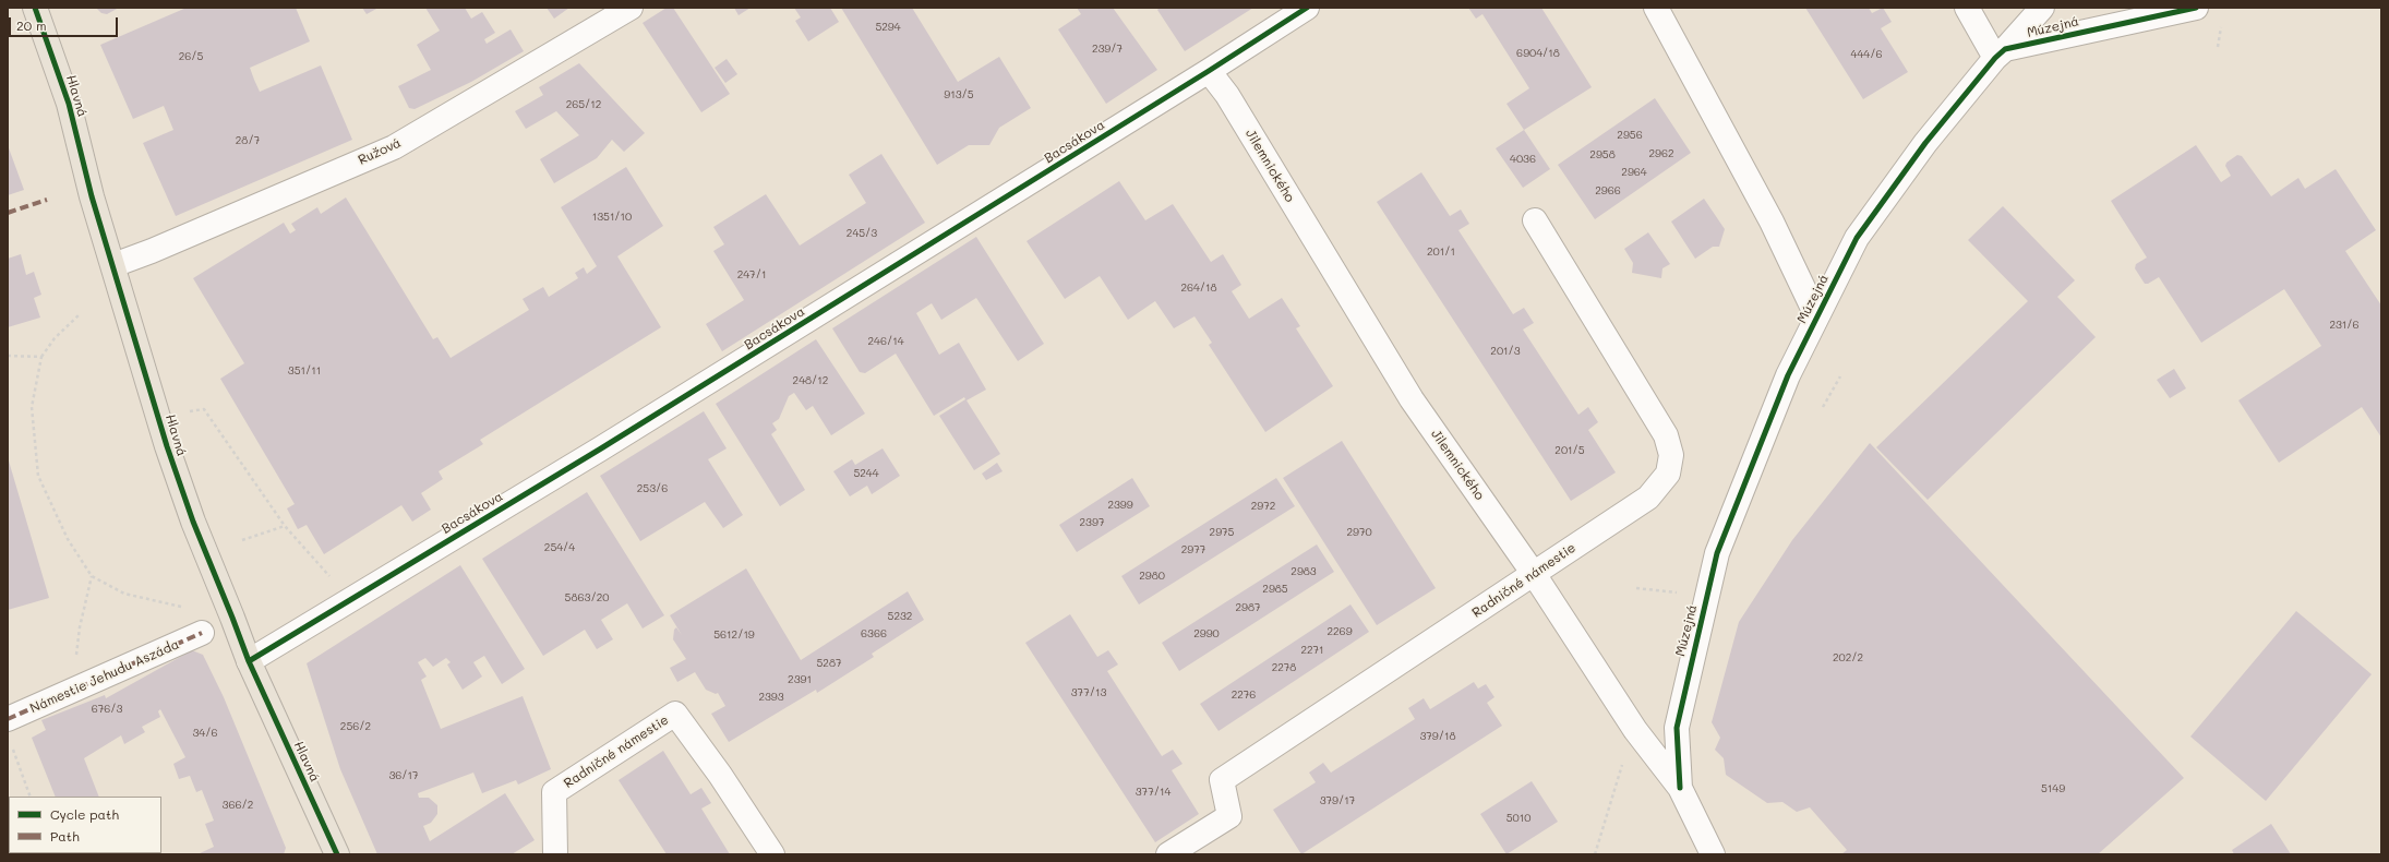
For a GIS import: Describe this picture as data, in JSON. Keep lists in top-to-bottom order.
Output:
{
  "streets": {
    "main road": ["Hlavná"],
    "street": [
      "Múzejná",
      "Bacsákova",
      "Ružová",
      "Jilemnického",
      "Radničné námestie",
      "Námestie Jehudu Aszáda"
    ]
  },
  "crossings": [
    ["Múzejná", "Jilemnického"],
    ["Hlavná", "Bacsákova"],
    ["Hlavná", "Ružová"],
    ["Bacsákova", "Jilemnického"],
    ["Jilemnického", "Radničné námestie"]
  ],
  "house_numbers": [
    "5294",
    "239/7",
    "6904/18",
    "444/6",
    "26/5",
    "913/5",
    "265/12",
    "2956",
    "28/7",
    "2962",
    "2958",
    "4036",
    "2964",
    "2966",
    "1351/10",
    "245/3",
    "201/1",
    "247/1",
    "264/18",
    "231/6",
    "246/14",
    "201/3",
    "351/11",
    "248/12",
    "201/5",
    "5244",
    "253/6",
    "2399",
    "2972",
    "2397",
    "2975",
    "2970",
    "254/4",
    "2977",
    "2983",
    "2980",
    "2985",
    "5863/20",
    "2987",
    "5232",
    "2269",
    "6366",
    "2990",
    "5612/19",
    "2271",
    "202/2",
    "5287",
    "2278",
    "2391",
    "377/13",
    "2276",
    "2393",
    "676/3",
    "256/2",
    "34/6",
    "379/18",
    "36/17",
    "5149",
    "377/14",
    "379/17",
    "366/2",
    "5010"
  ],
  "legend": ["Cycle path", "Path"],
  "scale_bar": "20 m"
}
